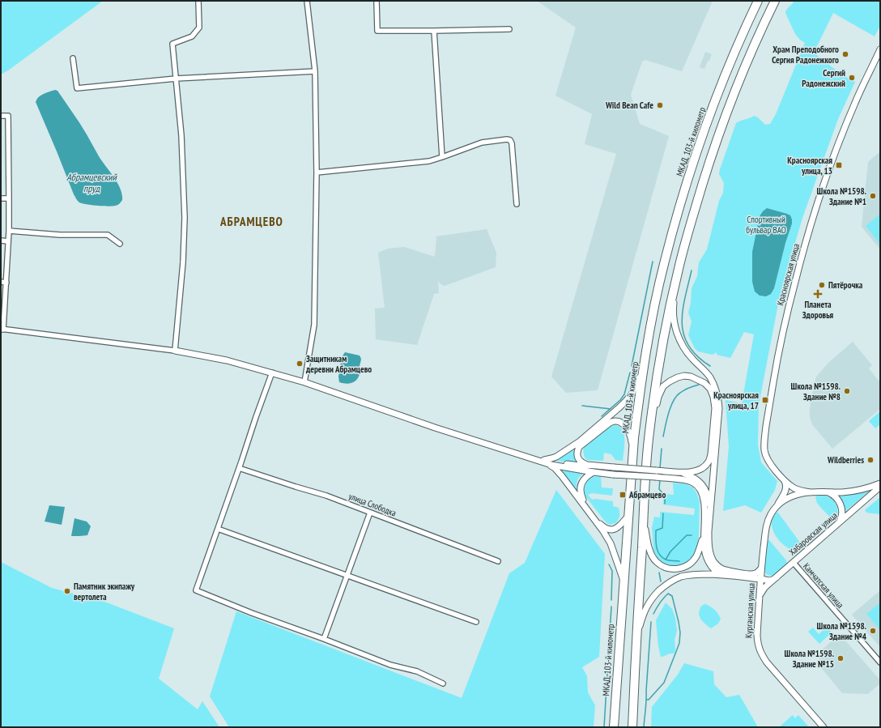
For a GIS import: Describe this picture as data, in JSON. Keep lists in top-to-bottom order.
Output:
{
  "streets": {
    "highway": ["МКАД, 103-й километр"],
    "main road": ["Красноярская улица", "Хабаровская улица", "Курганская улица"],
    "street": ["улица Слободка", "Камчатская улица"]
  },
  "crossings": [
    ["Хабаровская улица", "Камчатская улица"],
    ["Хабаровская улица", "Курганская улица"]
  ],
  "districts": ["АБРАМЦЕВО"],
  "water": ["Абрамцевский пруд"],
  "parks": ["Спортивный бульвар ВАО"],
  "places": {
    "other": [
      "Храм Преподобного Сергия Радонежкого",
      "Сергий Радонежский",
      "Wild Bean Cafe",
      "Школа №1598. Здание №1",
      "Пятёрочка",
      "Защитникам деревни Абрамцево",
      "Школа №1598. Здание №8",
      "Wildberries",
      "Памятник экипажу вертолета",
      "Школа №1598. Здание №4",
      "Школа №1598. Здание №15"
    ],
    "transit": ["Красноярская улица, 13", "Красноярская улица, 17", "Абрамцево"],
    "health": ["Планета Здоровья"]
  }
}
